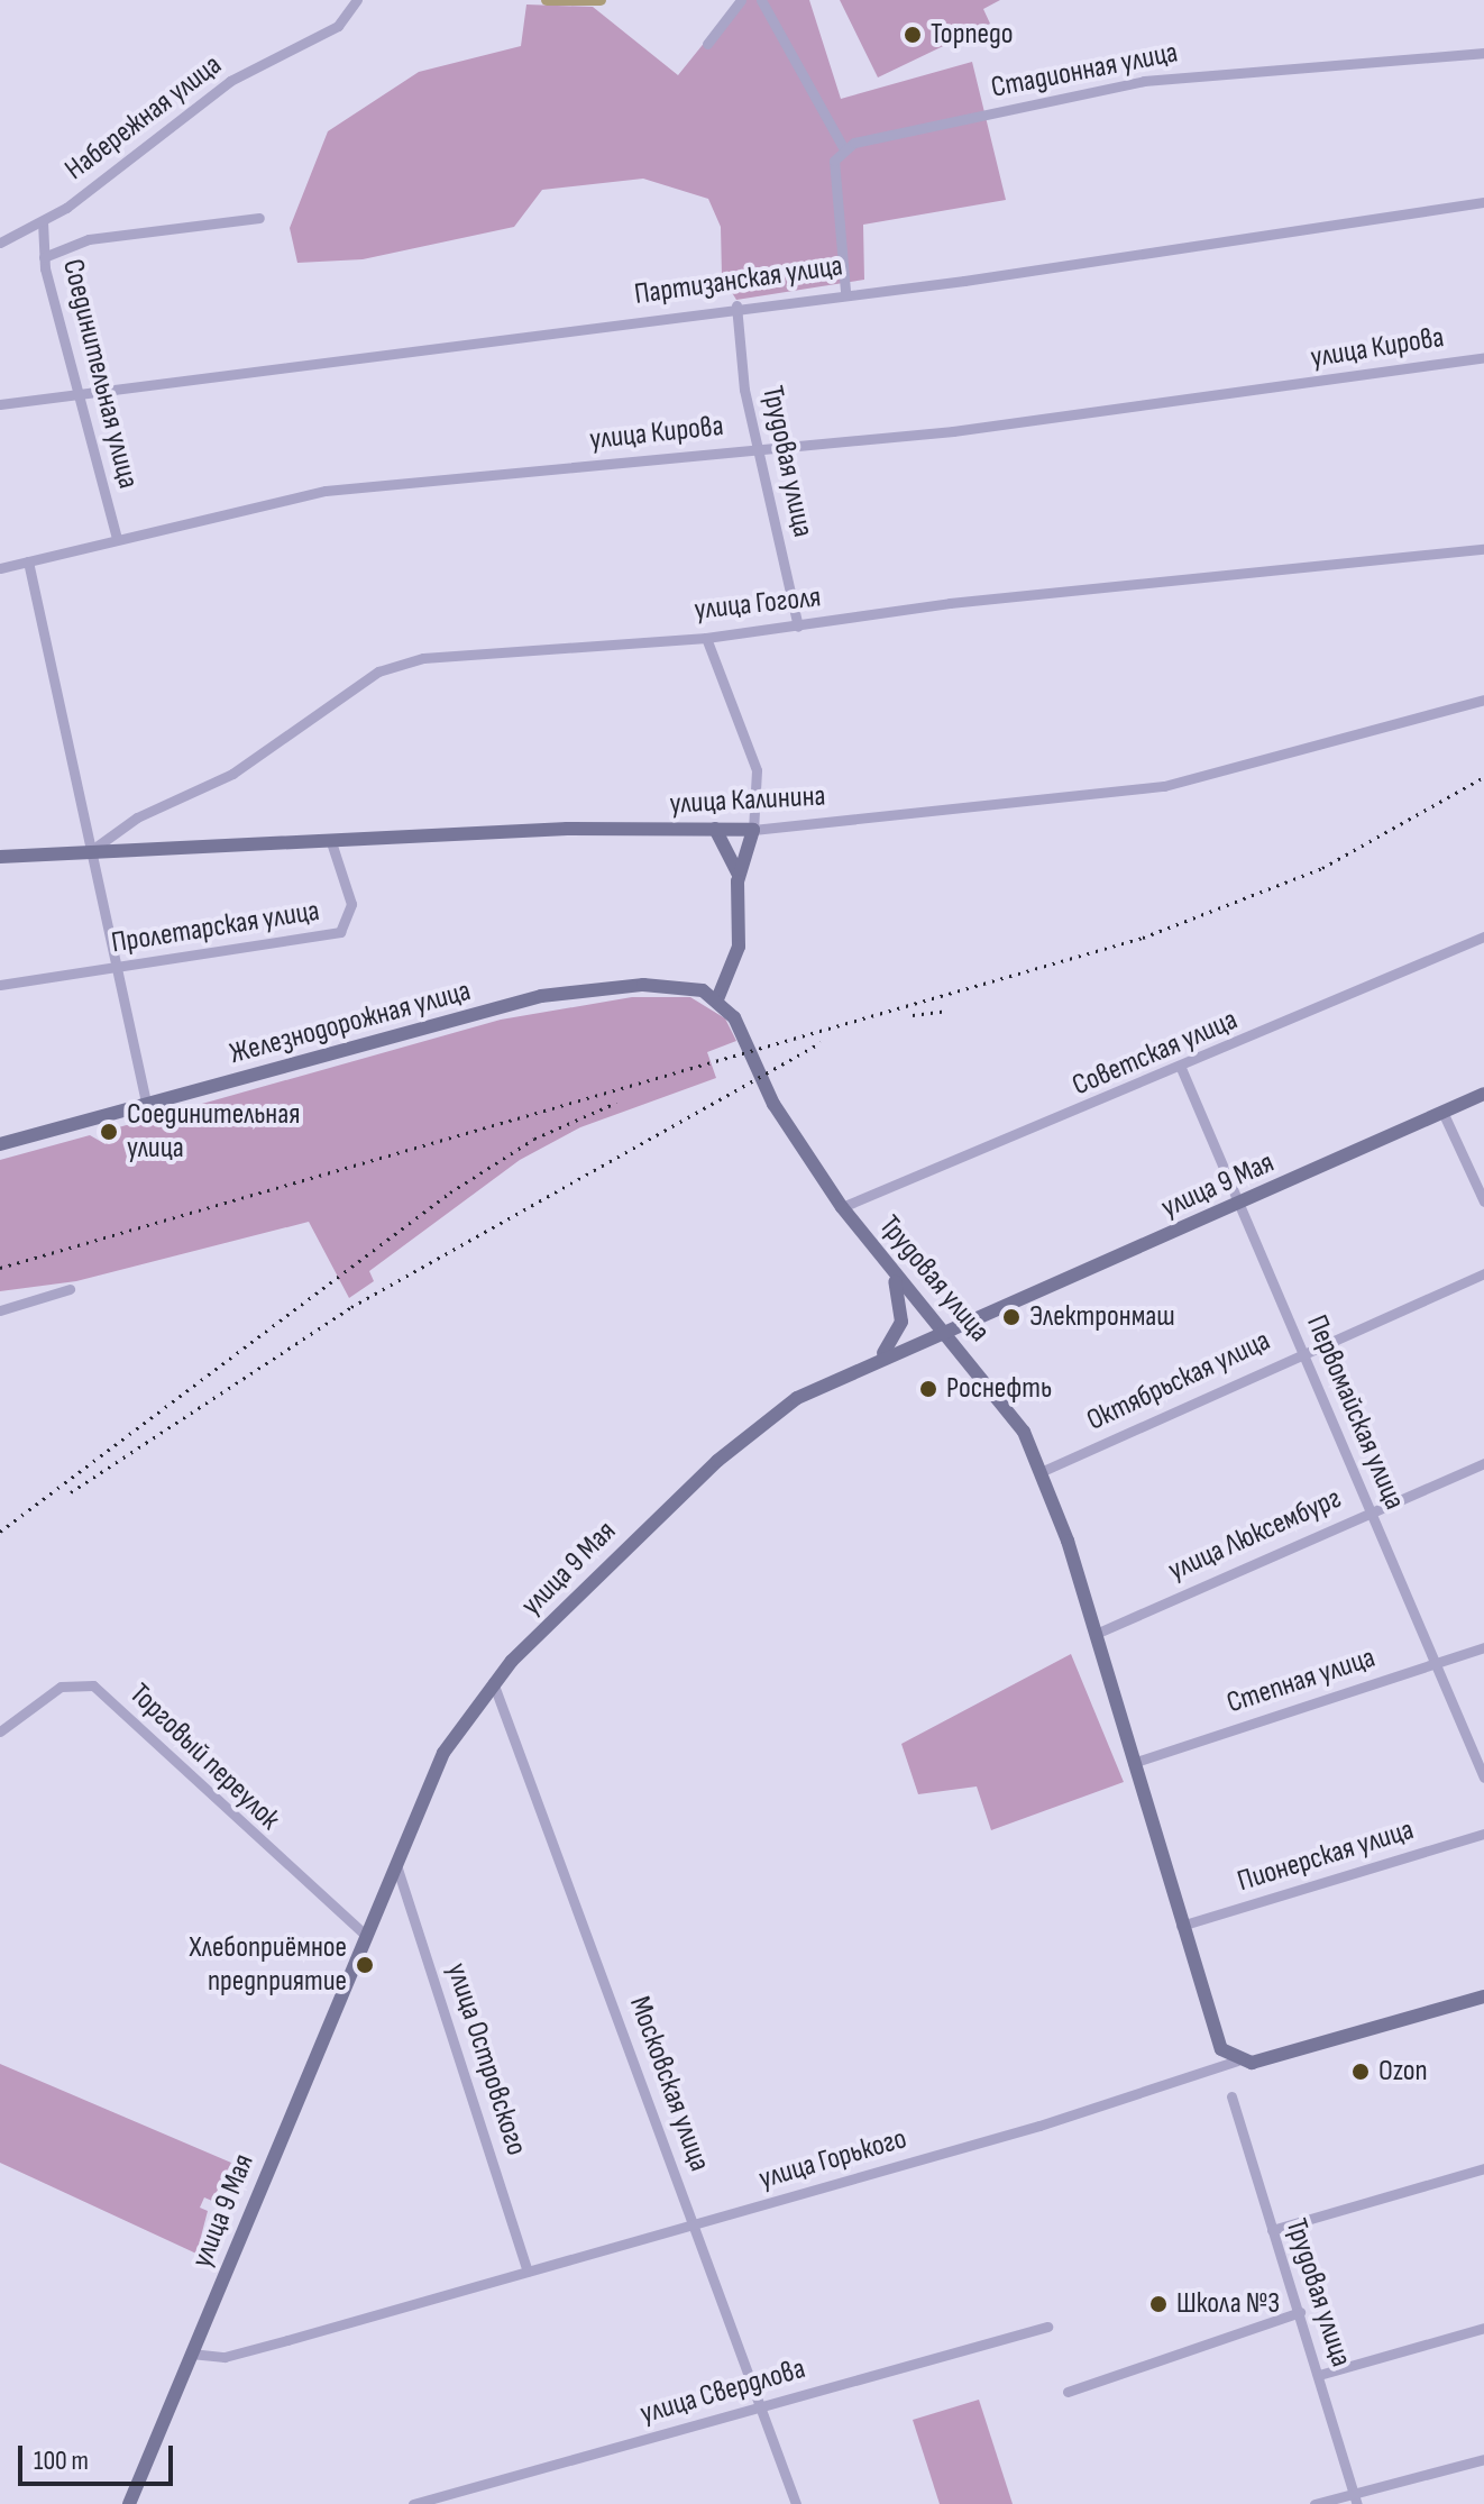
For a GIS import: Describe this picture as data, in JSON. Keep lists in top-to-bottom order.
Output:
{
  "streets": {
    "street": [
      "Стадионная улица",
      "Набережная улица",
      "Партизанская улица",
      "улица Кирова",
      "Соединительная улица",
      "Трудовая улица",
      "улица Гоголя",
      "улица Калинина",
      "Пролетарская улица",
      "Железнодорожная улица",
      "Советская улица",
      "улица 9 Мая",
      "Октябрьская улица",
      "Первомайская улица",
      "улица Люксембург",
      "Степная улица",
      "Торговый переулок",
      "Пионерская улица",
      "улица Островского",
      "Московская улица",
      "улица Горького",
      "улица Свердлова"
    ]
  },
  "crossings": [
    ["Набережная улица", "Соединительная улица"],
    ["Партизанская улица", "Соединительная улица"],
    ["Партизанская улица", "Трудовая улица"],
    ["улица Кирова", "Соединительная улица"],
    ["улица Кирова", "Трудовая улица"],
    ["Трудовая улица", "улица Гоголя"],
    ["Трудовая улица", "Железнодорожная улица"],
    ["Трудовая улица", "Советская улица"],
    ["Трудовая улица", "улица 9 Мая"],
    ["Трудовая улица", "Октябрьская улица"],
    ["Трудовая улица", "улица Люксембург"],
    ["Трудовая улица", "Степная улица"],
    ["Трудовая улица", "Пионерская улица"],
    ["Трудовая улица", "улица Горького"],
    ["улица Гоголя", "улица Калинина"],
    ["улица Калинина", "Пролетарская улица"],
    ["Советская улица", "Первомайская улица"],
    ["улица 9 Мая", "Первомайская улица"],
    ["улица 9 Мая", "Торговый переулок"],
    ["улица 9 Мая", "улица Островского"],
    ["улица 9 Мая", "Московская улица"],
    ["улица 9 Мая", "улица Горького"],
    ["Октябрьская улица", "Первомайская улица"],
    ["Первомайская улица", "улица Люксембург"],
    ["Первомайская улица", "Степная улица"],
    ["улица Островского", "улица Горького"],
    ["Московская улица", "улица Горького"],
    ["Московская улица", "улица Свердлова"]
  ],
  "places": [
    "Торпедо",
    "Соединительная улица",
    "Электронмаш",
    "Роснефть",
    "Хлебоприёмное предприятие",
    "Ozon",
    "Школа №3"
  ],
  "scale_bar": "100 m"
}
